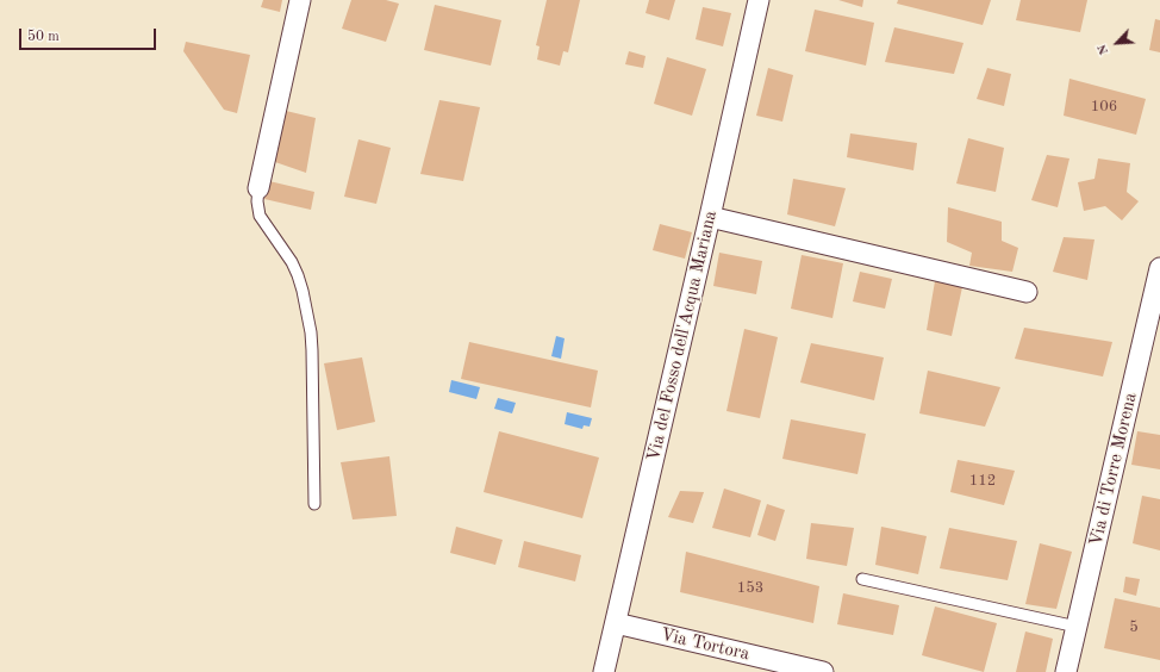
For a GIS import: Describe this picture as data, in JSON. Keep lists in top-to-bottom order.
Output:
{
  "streets": {
    "street": ["Via del Fosso dell'Acqua Mariana", "Via di Torre Morena", "Via Tortora"]
  },
  "crossings": [
    ["Via del Fosso dell'Acqua Mariana", "Via Tortora"]
  ],
  "house_numbers": [
    "106",
    "112",
    "153",
    "5"
  ],
  "scale_bar": "50 m",
  "north": "bottom left"
}
